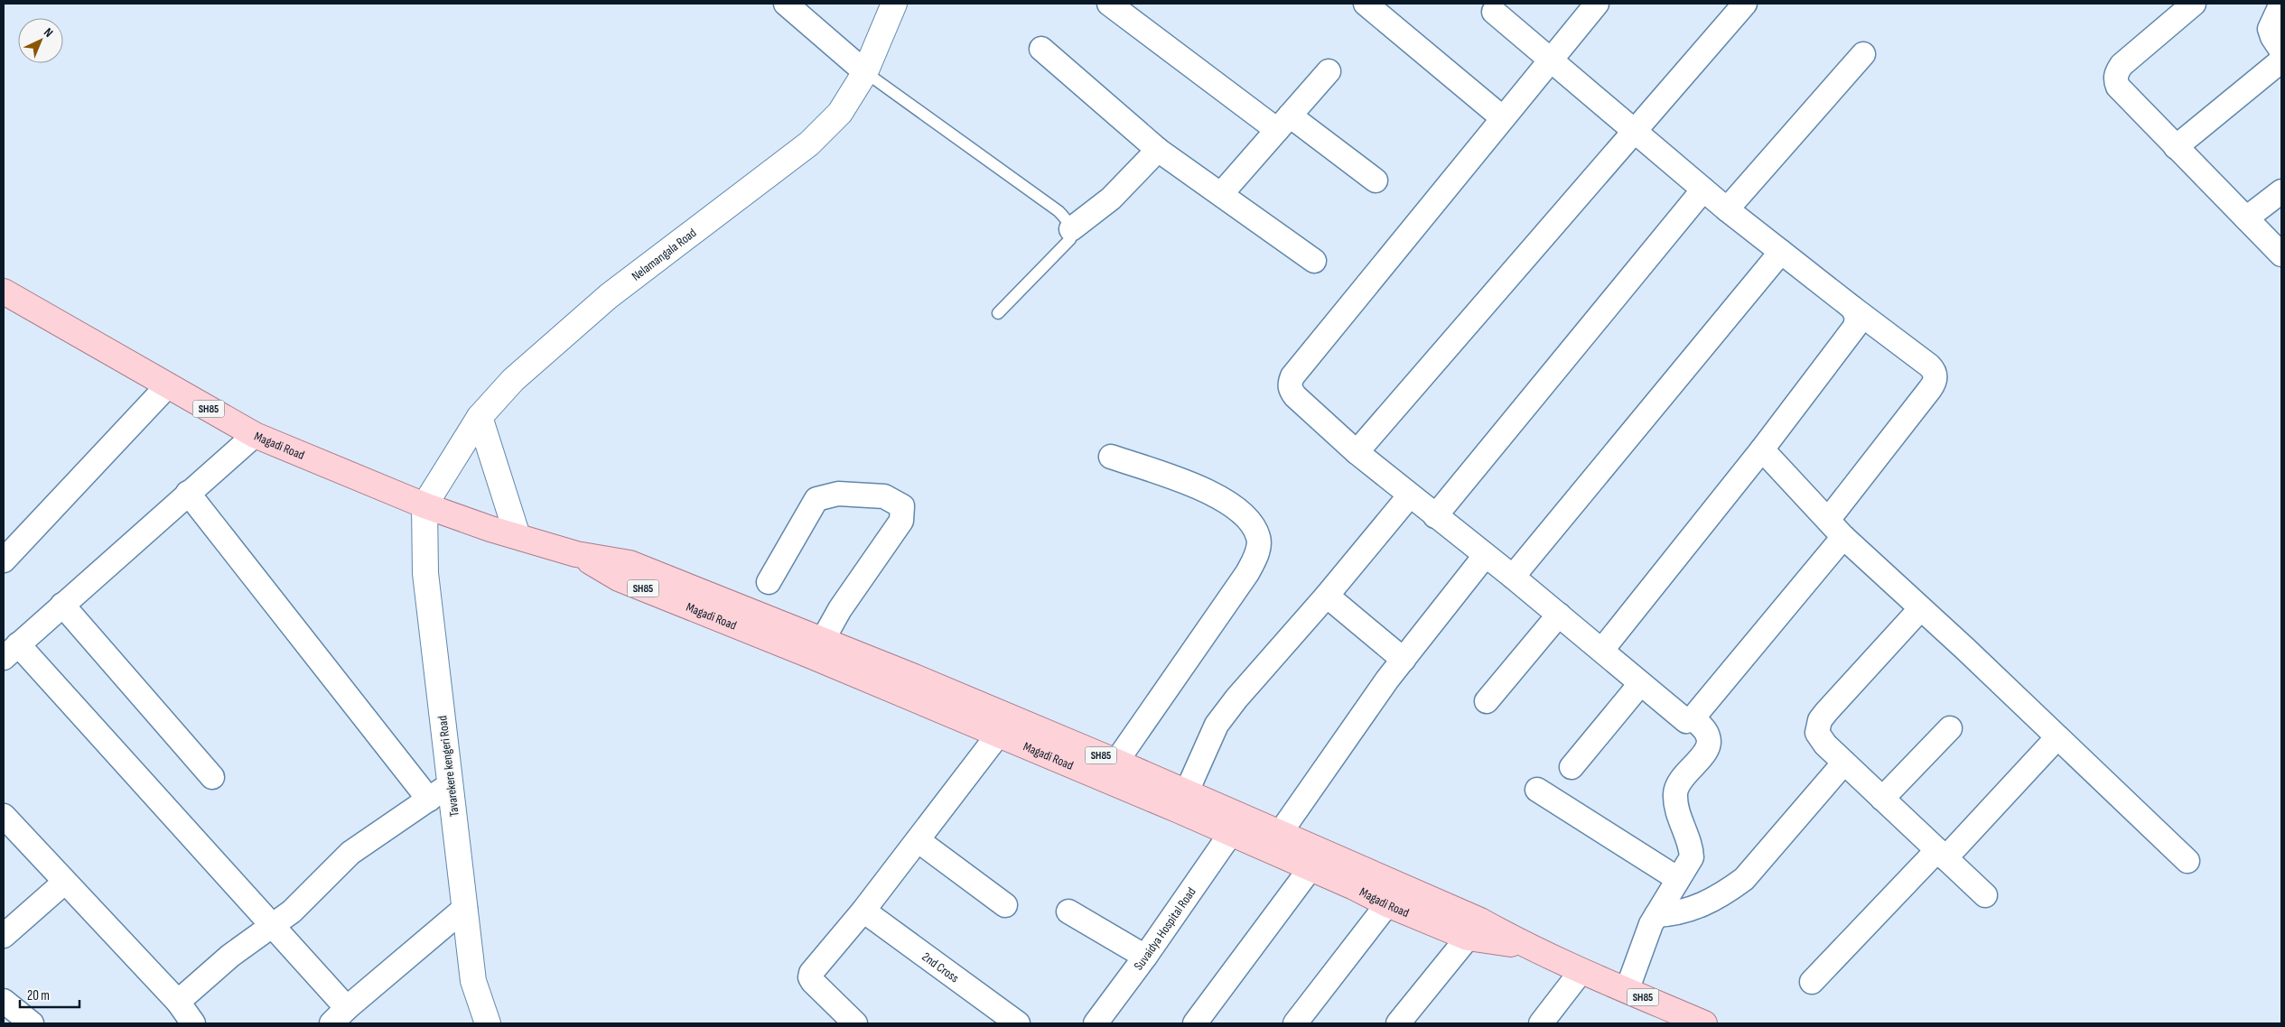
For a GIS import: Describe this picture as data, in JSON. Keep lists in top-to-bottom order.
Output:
{
  "streets": {
    "main road": [
      "Nelamangala Road",
      "SH85",
      "Magadi Road",
      "Tavarekere kengeri Road"
    ],
    "street": ["Suvaidya Hospital Road", "2nd Cross"]
  },
  "crossings": [
    ["Nelamangala Road", "Magadi Road"],
    ["Nelamangala Road", "Tavarekere kengeri Road"],
    ["Magadi Road", "Tavarekere kengeri Road"],
    ["Magadi Road", "Suvaidya Hospital Road"]
  ],
  "scale_bar": "20 m",
  "north": "top right"
}
